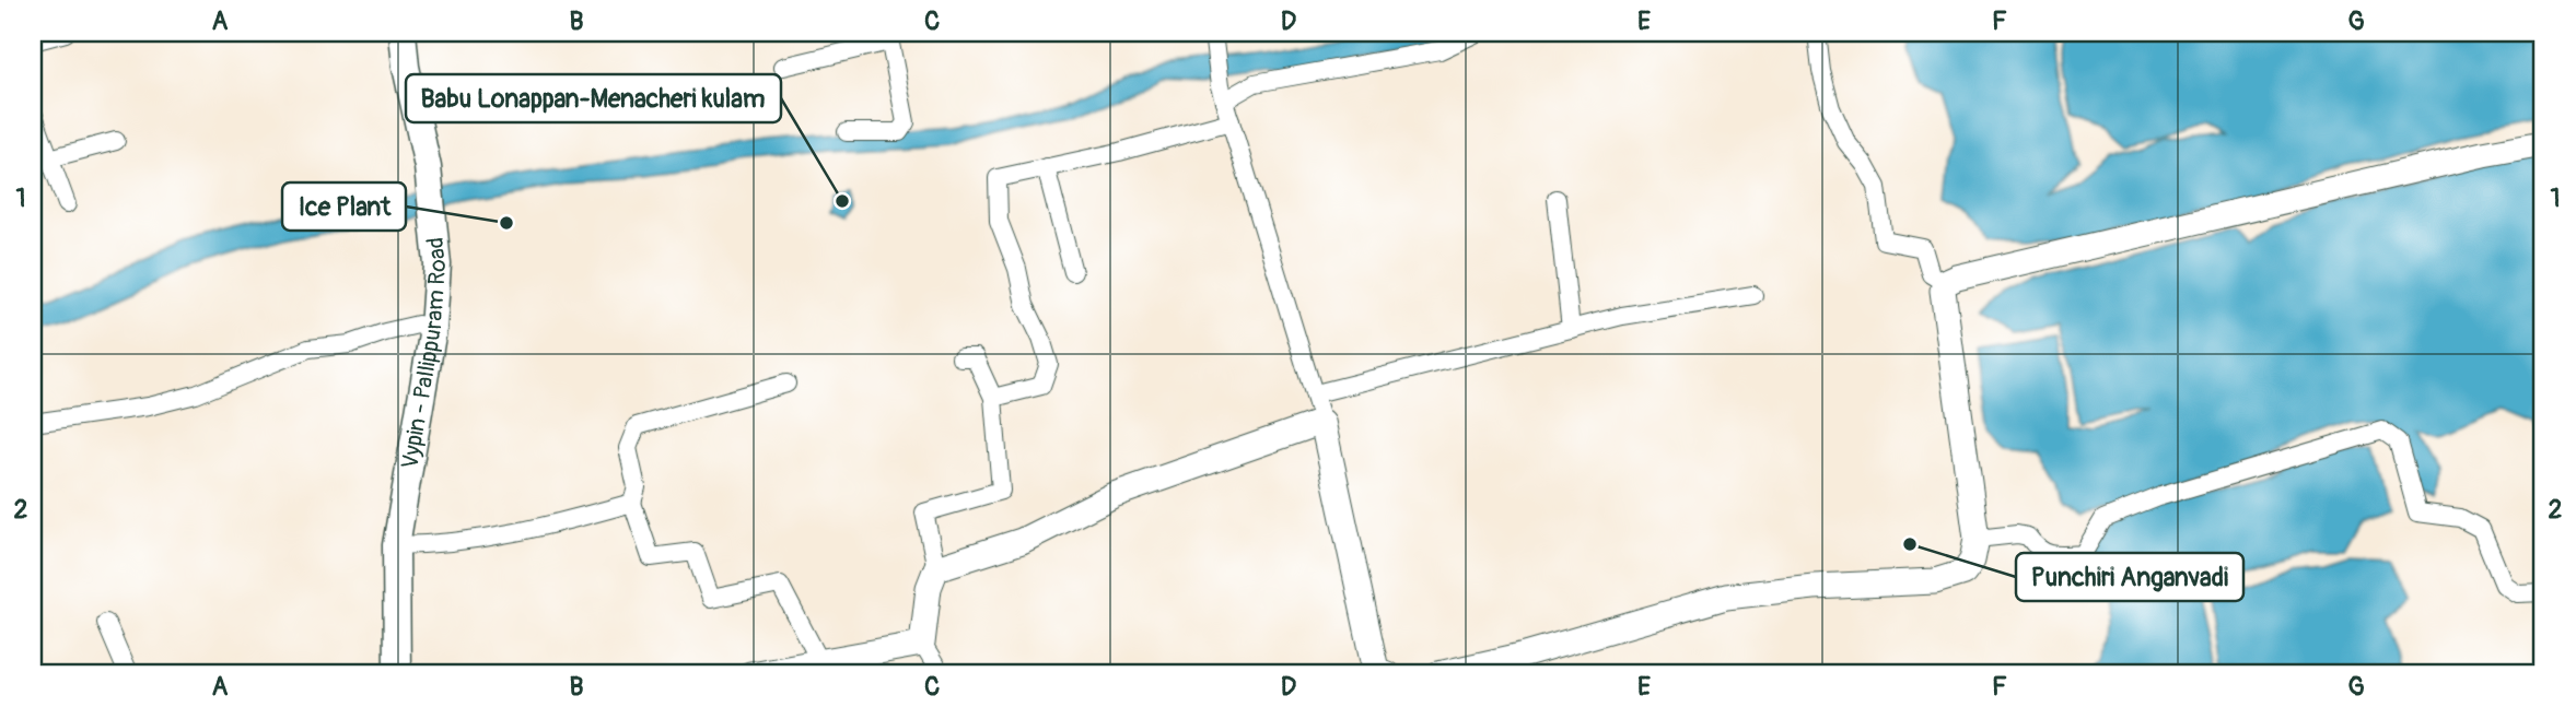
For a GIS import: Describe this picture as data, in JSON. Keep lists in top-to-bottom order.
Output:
{
  "streets": {
    "main road": ["Vypin - Pallippuram Road"]
  },
  "places": ["Babu Lonappan-Menacheri kulam", "Ice Plant", "Punchiri Anganvadi"],
  "grid": {
    "columns": [
      "A",
      "B",
      "C",
      "D",
      "E",
      "F",
      "G"
    ],
    "rows": ["1", "2"]
  }
}
